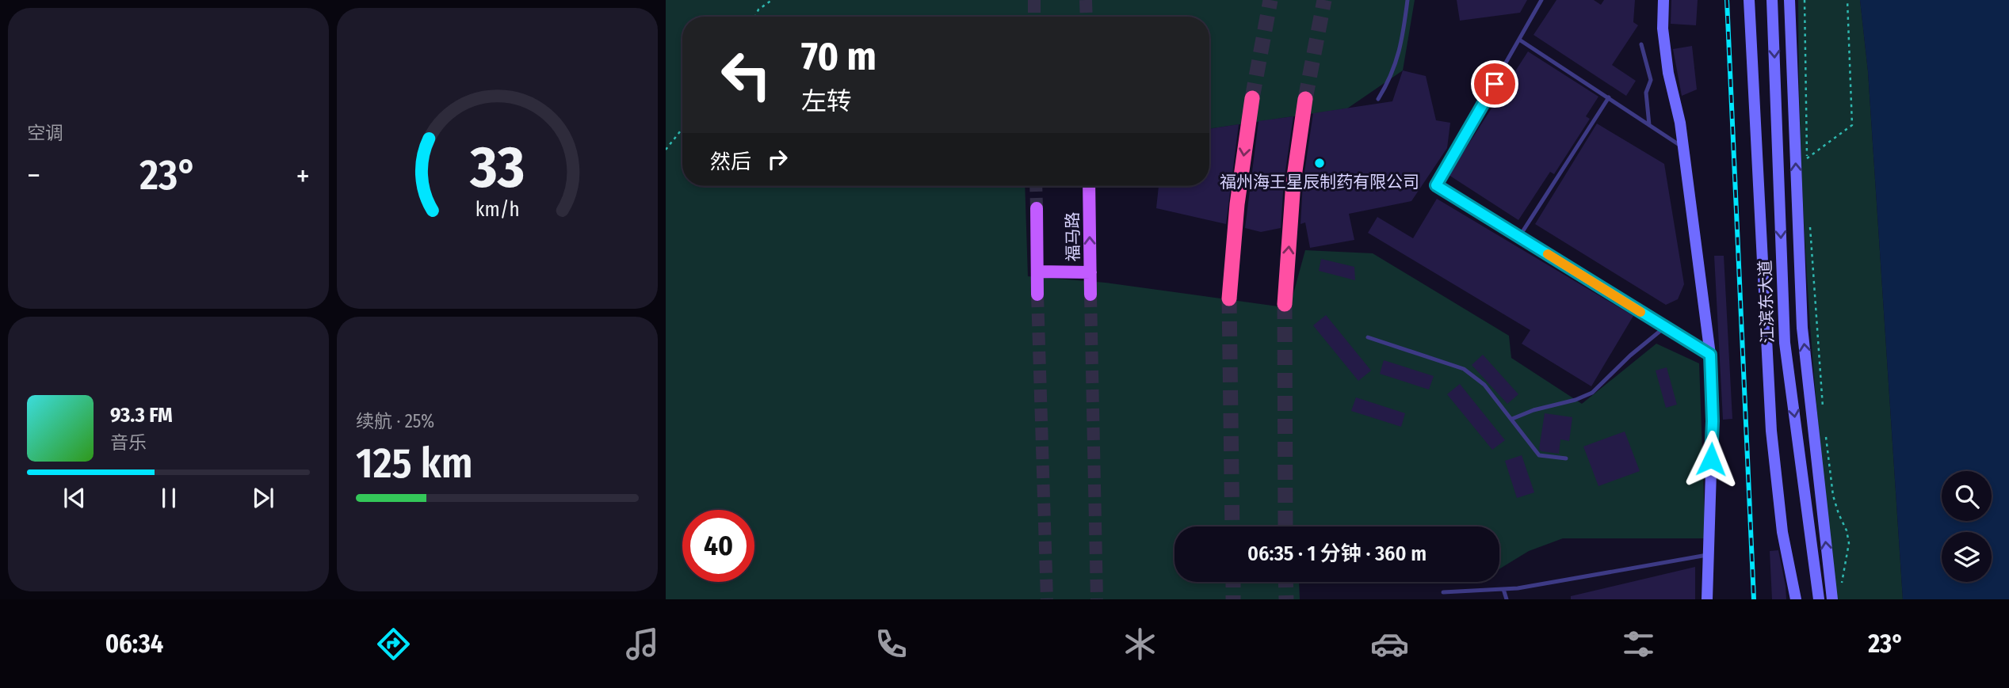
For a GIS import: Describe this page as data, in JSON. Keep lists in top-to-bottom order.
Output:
{
  "streets": {
    "main road": ["福马路"],
    "street": ["江滨东大道"]
  },
  "places": ["福州海王星辰制药有限公司"],
  "page": {
    "tile": [
      "空调",
      ["续航 · 25%", "125 km"]
    ],
    "turn": ["70 m", "左转"],
    "then": "然后",
    "heat": ["−", "23°", "+"],
    "song": ["93.3 FM", "音乐"],
    "limit": "40",
    "trip": "06:35 · 1 分钟 · 360 m",
    "tabs": ["06:34", "23°"],
    "gauge": ["33", "km/h"]
  }
}
